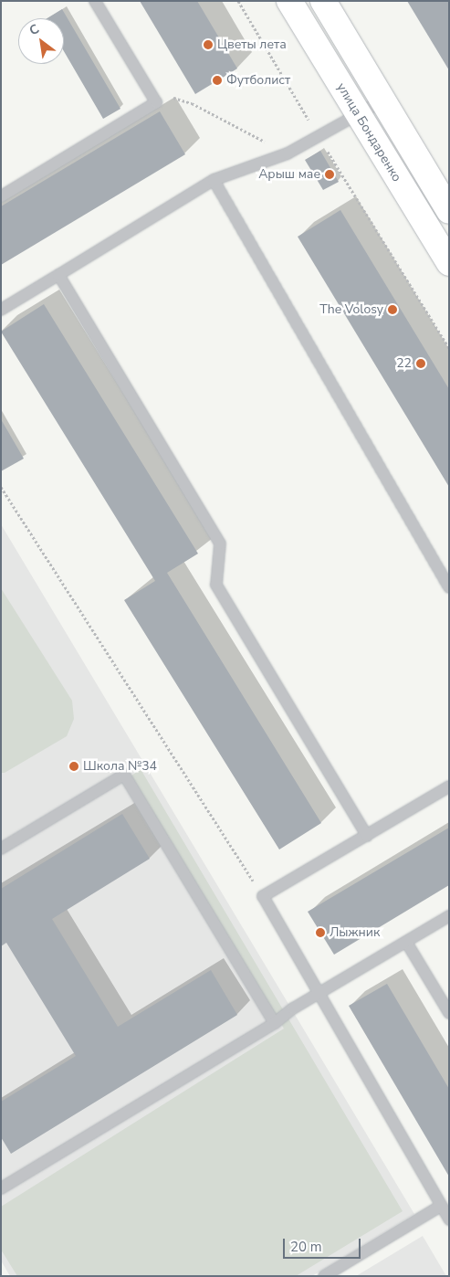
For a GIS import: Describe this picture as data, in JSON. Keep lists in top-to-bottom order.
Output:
{
  "streets": {
    "street": ["улица Бондаренко"]
  },
  "places": [
    "Цветы лета",
    "Футболист",
    "Арыш мае",
    "The Volosy",
    "22",
    "Школа №34",
    "Лыжник"
  ],
  "scale_bar": "20 m",
  "north": "top left"
}
